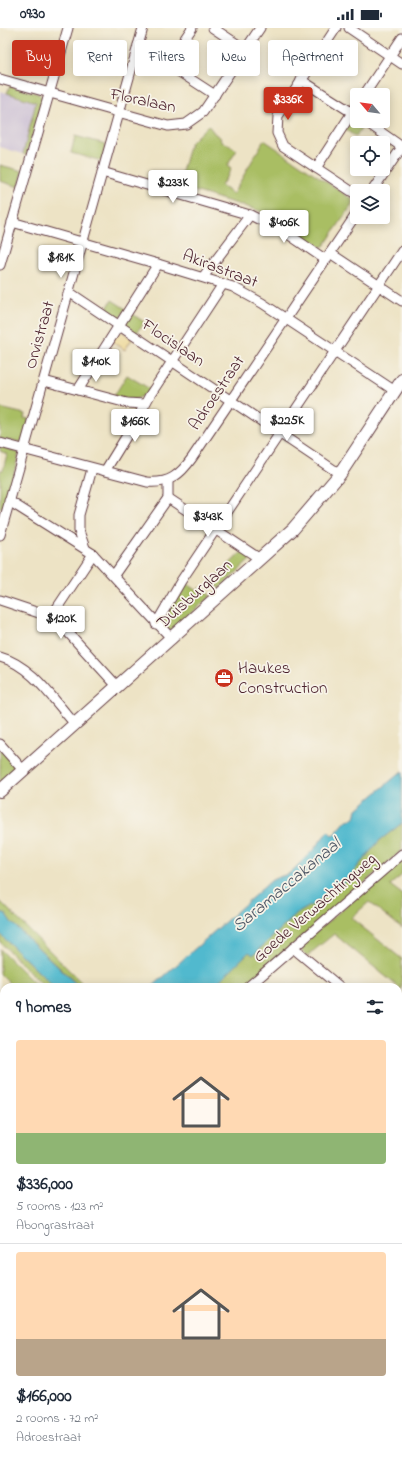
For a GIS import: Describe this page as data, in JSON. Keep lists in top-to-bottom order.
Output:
{
  "streets": {
    "street": [
      "Floralaan",
      "Akirastraat",
      "Orvistraat",
      "Flocislaan",
      "Adroestraat",
      "Duisburglaan",
      "Goede Verwachtingweg"
    ]
  },
  "crossings": [
    ["Floralaan", "Orvistraat"],
    ["Akirastraat", "Orvistraat"],
    ["Akirastraat", "Adroestraat"],
    ["Akirastraat", "Duisburglaan"],
    ["Orvistraat", "Flocislaan"],
    ["Flocislaan", "Adroestraat"],
    ["Flocislaan", "Duisburglaan"]
  ],
  "water": ["Saramaccakanaal"],
  "places": {
    "office": ["Haukes Construction"]
  },
  "north": "top left",
  "page": {
    "status": "09:30",
    "chip": [
      "Buy",
      "Rent",
      "Filters",
      "New",
      "Apartment"
    ],
    "price": [
      "$336K",
      "$233K",
      "$406K",
      "$181K",
      "$140K",
      "$225K",
      "$166K",
      "$343K",
      "$120K"
    ],
    "heading": "9 homes",
    "list": [
      {
        "name": "$336,000",
        "note": "5 rooms · 123 m² · Abongrastraat"
      },
      {
        "name": "$166,000",
        "note": "2 rooms · 72 m² · Adroestraat"
      }
    ]
  }
}
